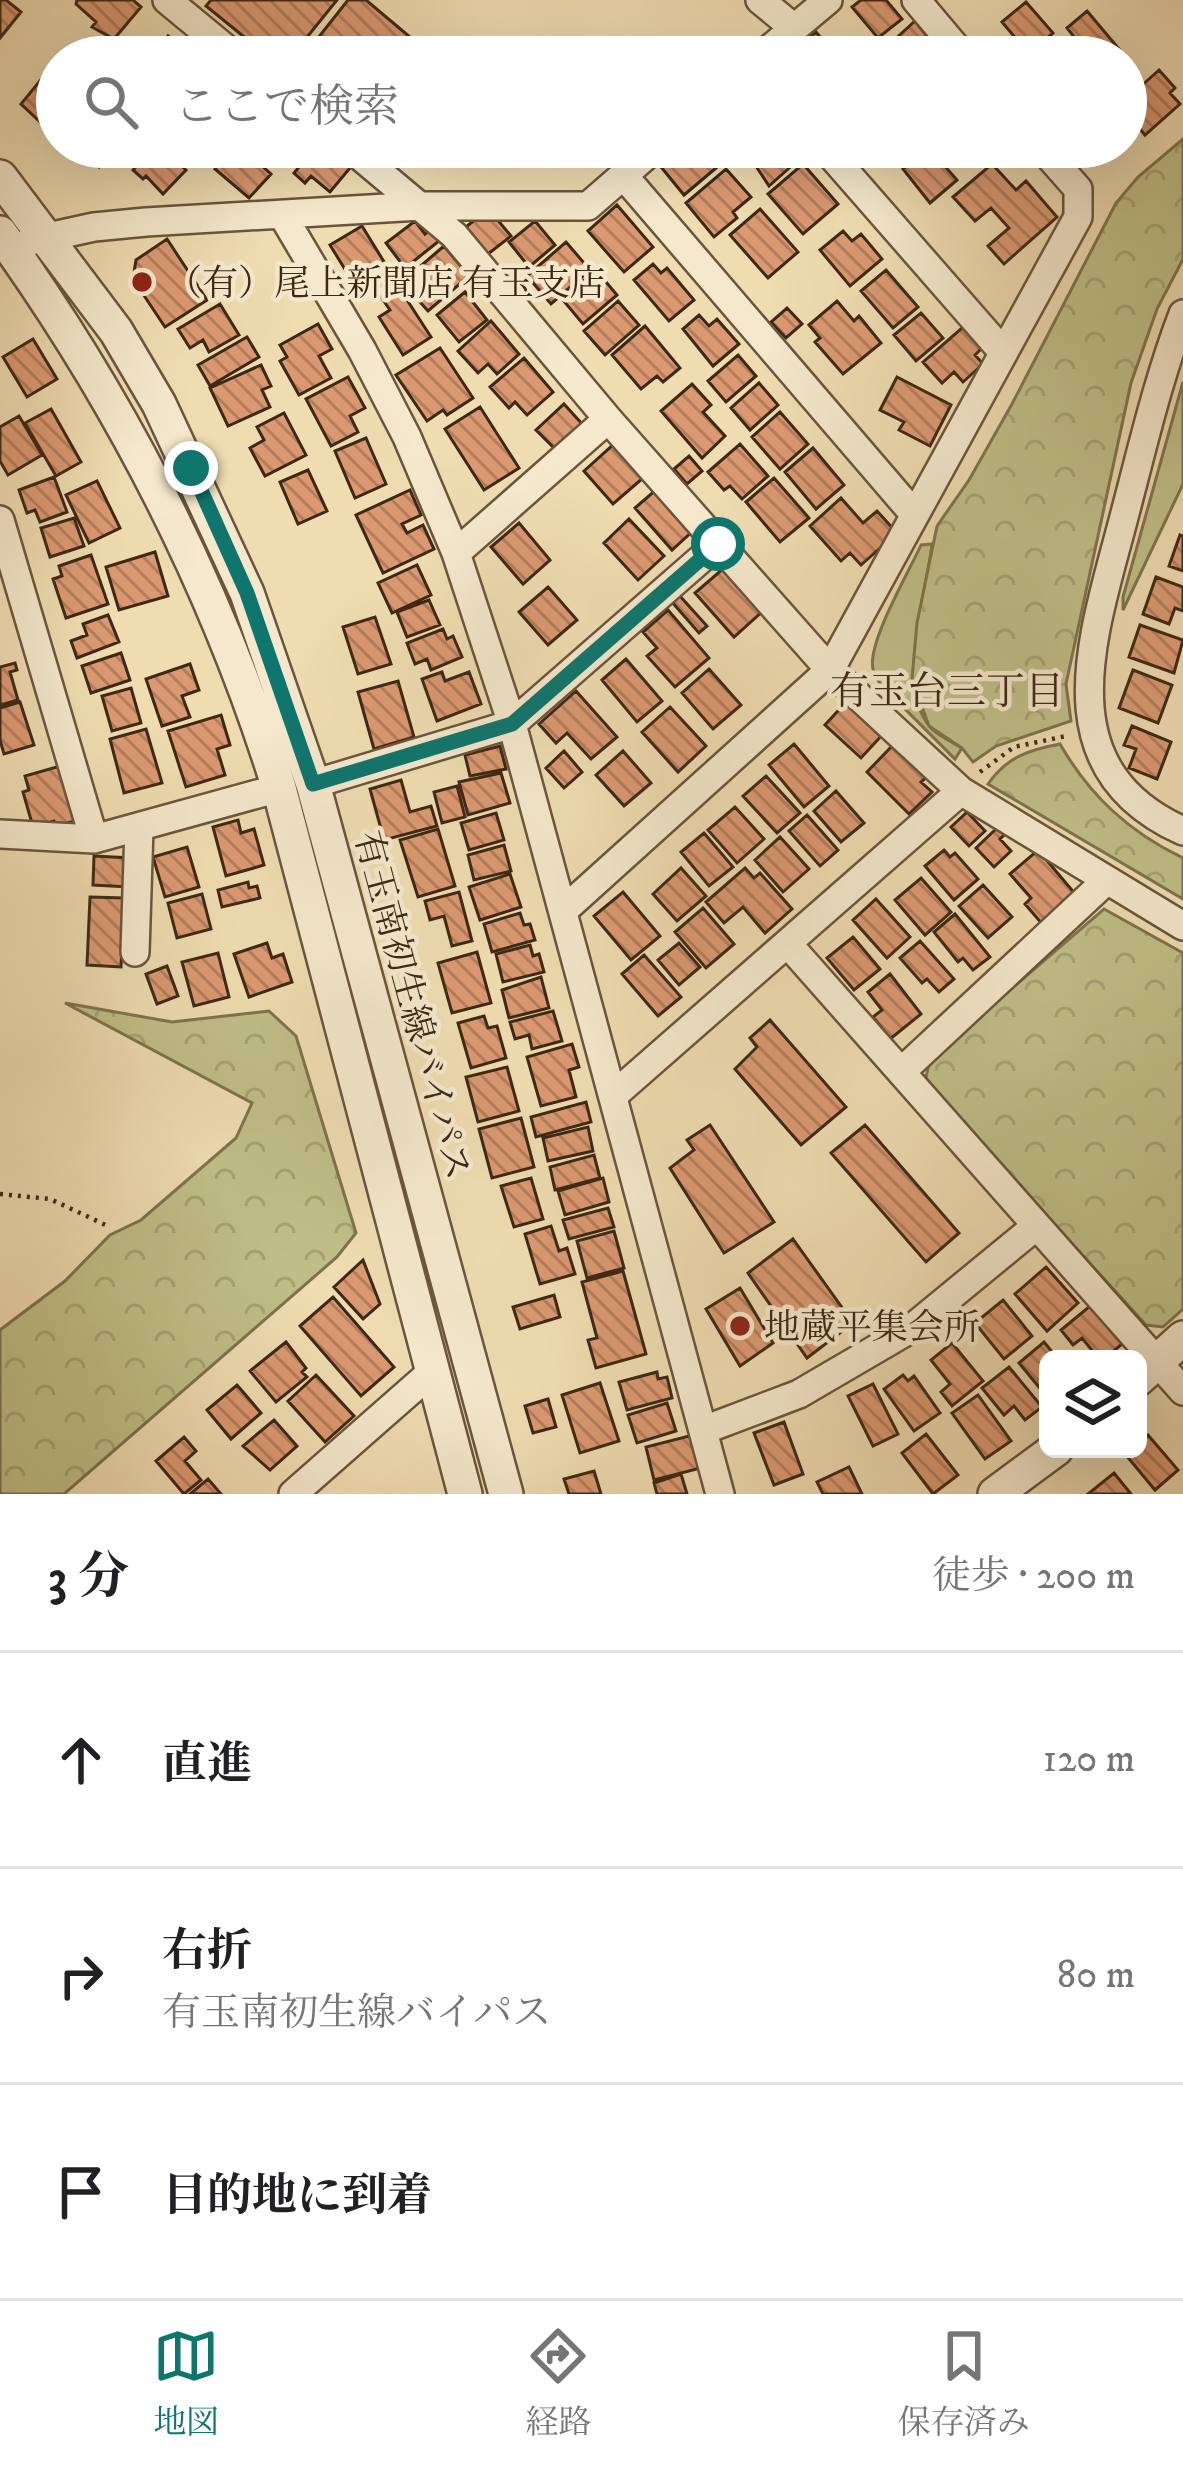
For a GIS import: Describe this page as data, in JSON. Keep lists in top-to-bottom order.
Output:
{
  "streets": {
    "street": ["有玉南初生線バイパス"]
  },
  "districts": ["有玉台三丁目"],
  "places": ["（有）尾上新聞店 有玉支店", "地蔵平集会所"],
  "page": {
    "search": "ここで検索",
    "heading": ["3 分", "徒歩 · 200 m"],
    "list": [
      ["直進", "120 m"],
      ["右折", "有玉南初生線バイパス", "80 m"],
      "目的地に到着"
    ],
    "nav": ["地図", "経路", "保存済み"]
  }
}
